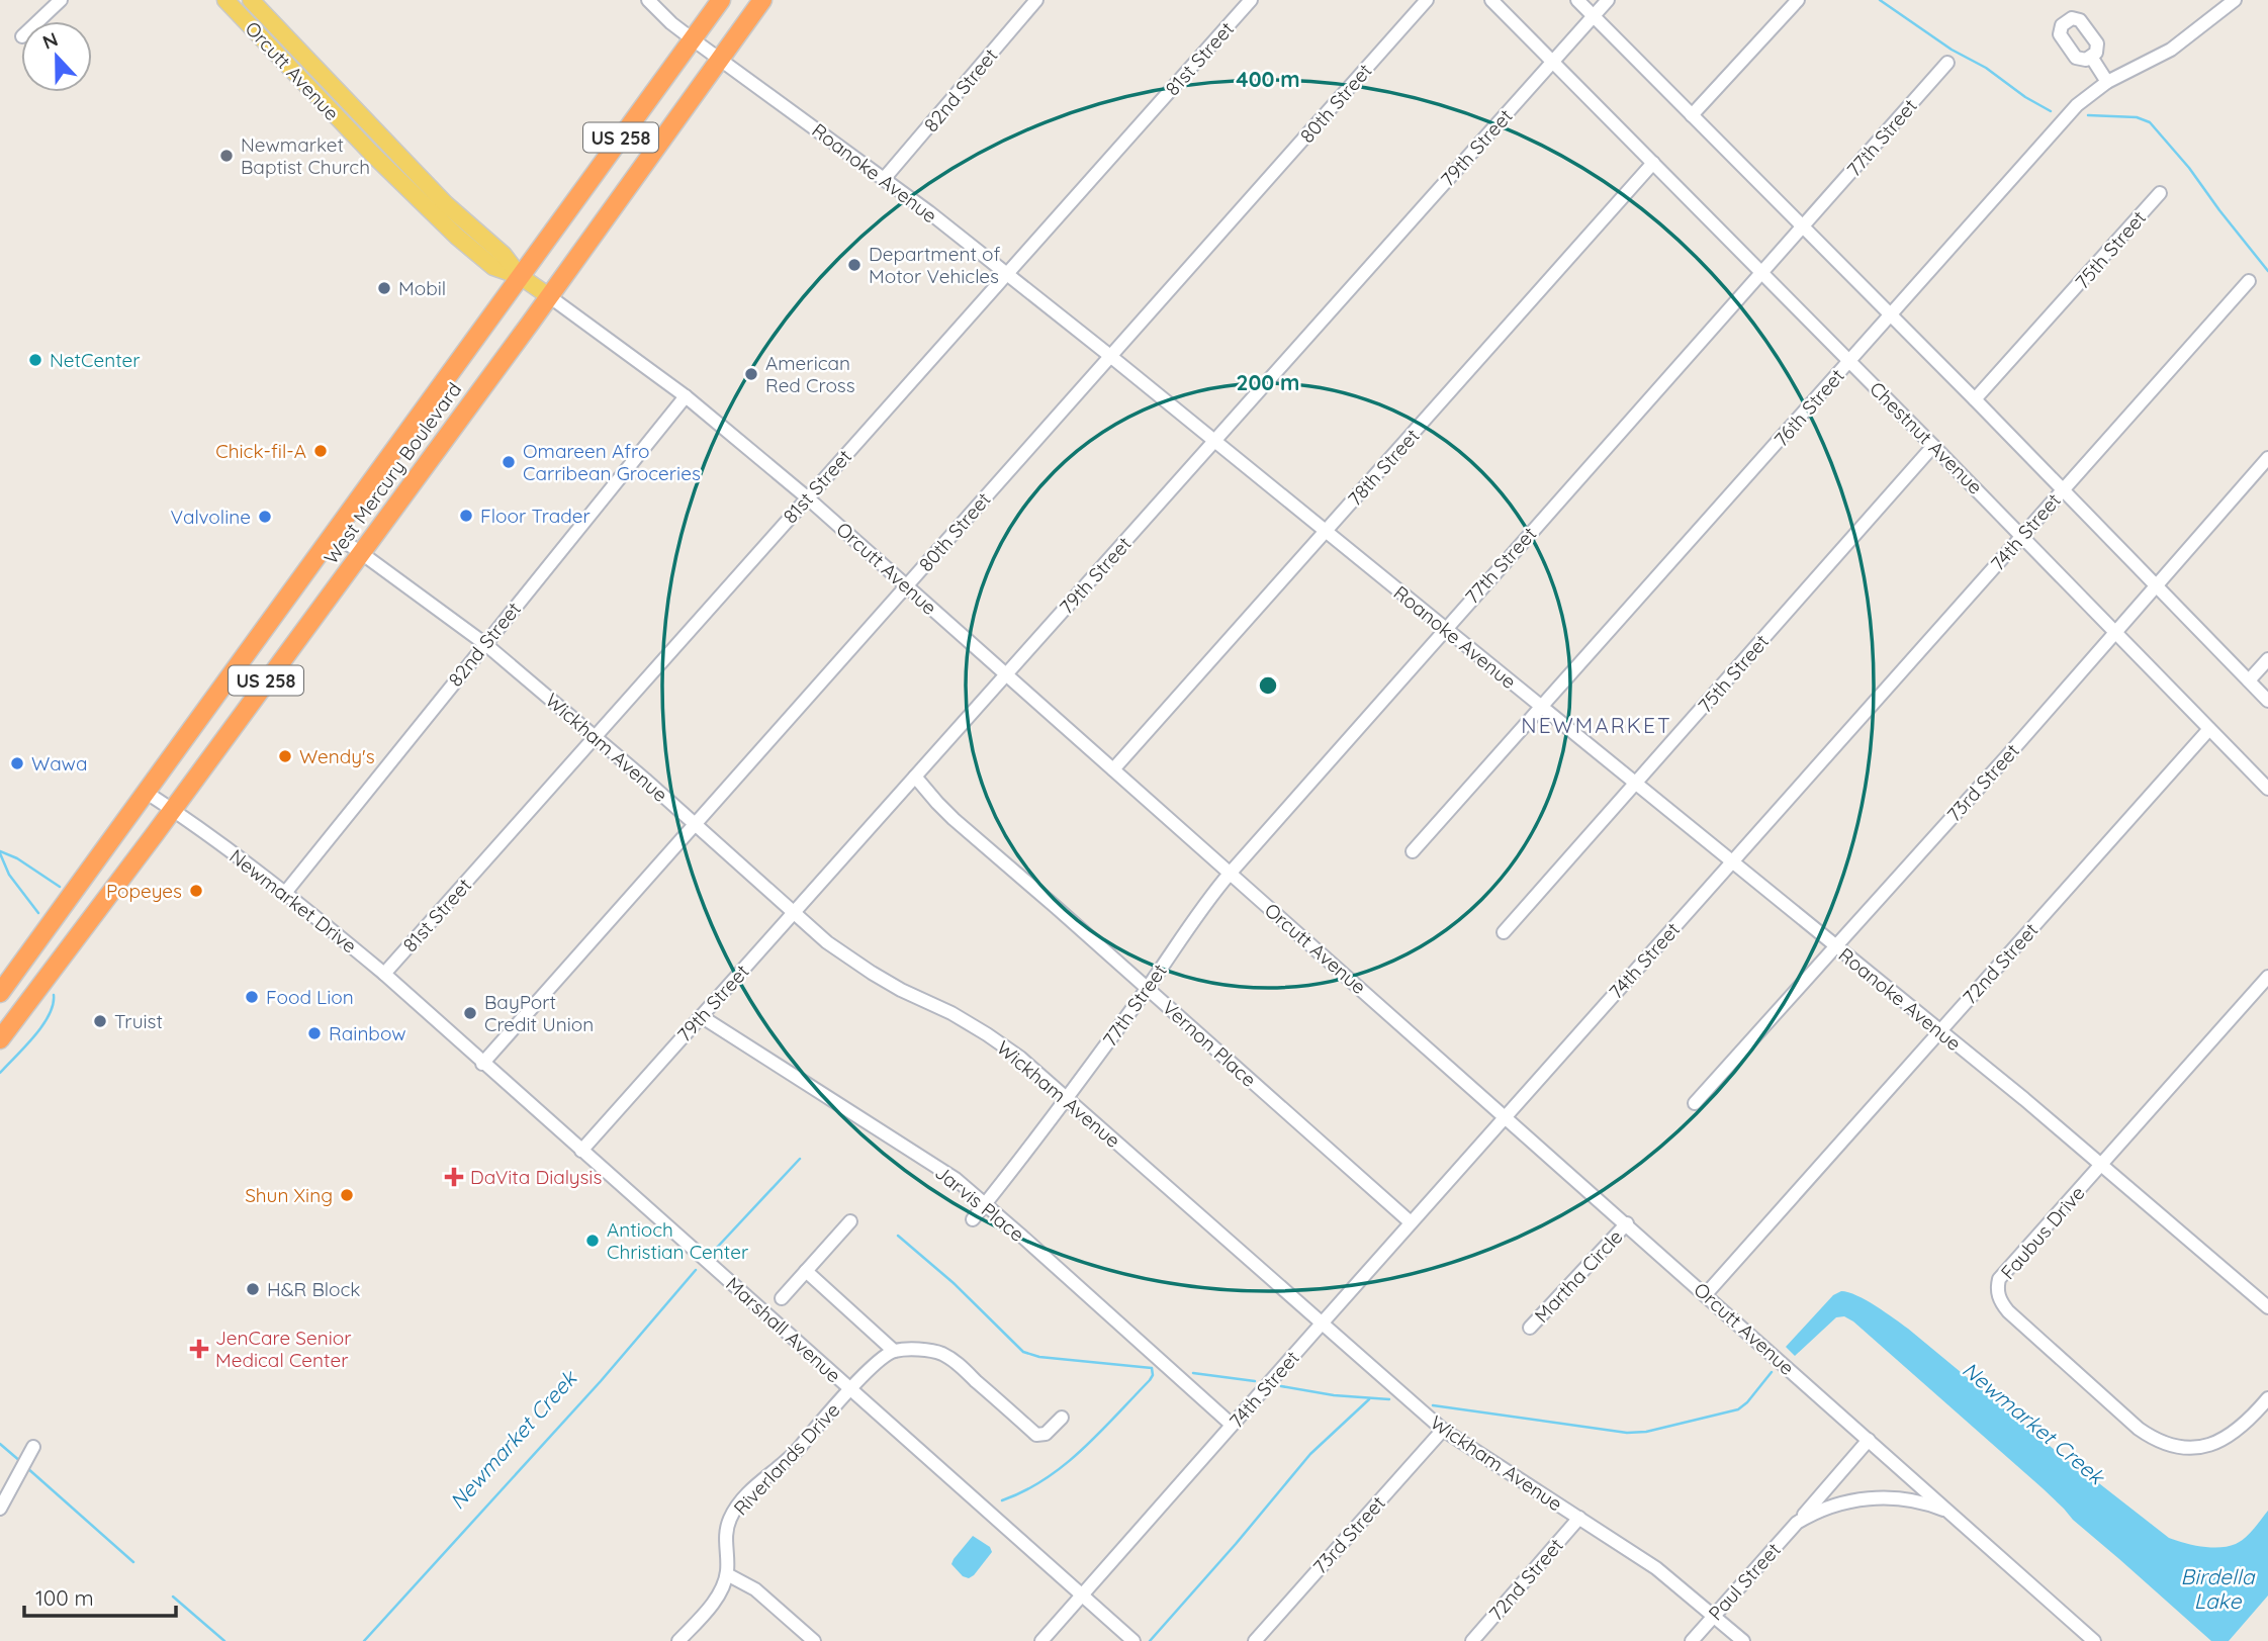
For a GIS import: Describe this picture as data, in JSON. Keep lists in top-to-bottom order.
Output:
{
  "streets": {
    "highway": ["US 258", "West Mercury Boulevard"],
    "main road": ["Orcutt Avenue"],
    "street": [
      "81st Street",
      "82nd Street",
      "80th Street",
      "77th Street",
      "79th Street",
      "Roanoke Avenue",
      "75th Street",
      "76th Street",
      "Chestnut Avenue",
      "78th Street",
      "74th Street",
      "Wickham Avenue",
      "73rd Street",
      "Newmarket Drive",
      "72nd Street",
      "Vernon Place",
      "Jarvis Place",
      "Faubus Drive",
      "Martha Circle",
      "Marshall Avenue",
      "Riverlands Drive",
      "Paul Street"
    ]
  },
  "crossings": [
    ["81st Street", "Orcutt Avenue"],
    ["81st Street", "Roanoke Avenue"],
    ["81st Street", "Wickham Avenue"],
    ["81st Street", "Newmarket Drive"],
    ["Orcutt Avenue", "82nd Street"],
    ["Orcutt Avenue", "80th Street"],
    ["Orcutt Avenue", "77th Street"],
    ["Orcutt Avenue", "79th Street"],
    ["Orcutt Avenue", "78th Street"],
    ["Orcutt Avenue", "West Mercury Boulevard"],
    ["Orcutt Avenue", "74th Street"],
    ["Orcutt Avenue", "72nd Street"],
    ["Orcutt Avenue", "Martha Circle"],
    ["Orcutt Avenue", "Paul Street"],
    ["82nd Street", "Roanoke Avenue"],
    ["82nd Street", "Wickham Avenue"],
    ["82nd Street", "Newmarket Drive"],
    ["80th Street", "Roanoke Avenue"],
    ["80th Street", "Wickham Avenue"],
    ["80th Street", "Marshall Avenue"],
    ["77th Street", "Roanoke Avenue"],
    ["77th Street", "Chestnut Avenue"],
    ["77th Street", "Wickham Avenue"],
    ["77th Street", "Vernon Place"],
    ["77th Street", "Jarvis Place"],
    ["79th Street", "Roanoke Avenue"],
    ["79th Street", "Chestnut Avenue"],
    ["79th Street", "Wickham Avenue"],
    ["79th Street", "Vernon Place"],
    ["79th Street", "Jarvis Place"],
    ["79th Street", "Marshall Avenue"],
    ["Roanoke Avenue", "75th Street"],
    ["Roanoke Avenue", "76th Street"],
    ["Roanoke Avenue", "78th Street"],
    ["Roanoke Avenue", "West Mercury Boulevard"],
    ["Roanoke Avenue", "74th Street"],
    ["Roanoke Avenue", "73rd Street"],
    ["Roanoke Avenue", "72nd Street"],
    ["Roanoke Avenue", "Faubus Drive"],
    ["75th Street", "Chestnut Avenue"],
    ["76th Street", "Chestnut Avenue"],
    ["Chestnut Avenue", "78th Street"],
    ["Chestnut Avenue", "74th Street"],
    ["Chestnut Avenue", "73rd Street"],
    ["Chestnut Avenue", "72nd Street"],
    ["West Mercury Boulevard", "Wickham Avenue"],
    ["West Mercury Boulevard", "Newmarket Drive"],
    ["74th Street", "Wickham Avenue"],
    ["74th Street", "Vernon Place"],
    ["74th Street", "Jarvis Place"],
    ["74th Street", "Marshall Avenue"],
    ["Wickham Avenue", "73rd Street"],
    ["Wickham Avenue", "72nd Street"],
    ["Wickham Avenue", "Paul Street"],
    ["Newmarket Drive", "Marshall Avenue"],
    ["Marshall Avenue", "Riverlands Drive"]
  ],
  "districts": ["NEWMARKET"],
  "water": ["Newmarket Creek", "Birdella Lake"],
  "places": {
    "other": [
      "Newmarket Baptist Church",
      "Department of Motor Vehicles",
      "Mobil",
      "NetCenter",
      "American Red Cross",
      "Chick-fil-A",
      "Omareen Afro Carribean Groceries",
      "Floor Trader",
      "Valvoline",
      "Wendy's",
      "Wawa",
      "Popeyes",
      "Food Lion",
      "BayPort Credit Union",
      "Truist",
      "Rainbow",
      "Shun Xing",
      "Antioch Christian Center",
      "H&R Block"
    ],
    "health": ["DaVita Dialysis", "JenCare Senior Medical Center"]
  },
  "scale_bar": "100 m",
  "north": "top",
  "rings": ["400 m", "200 m"]
}
